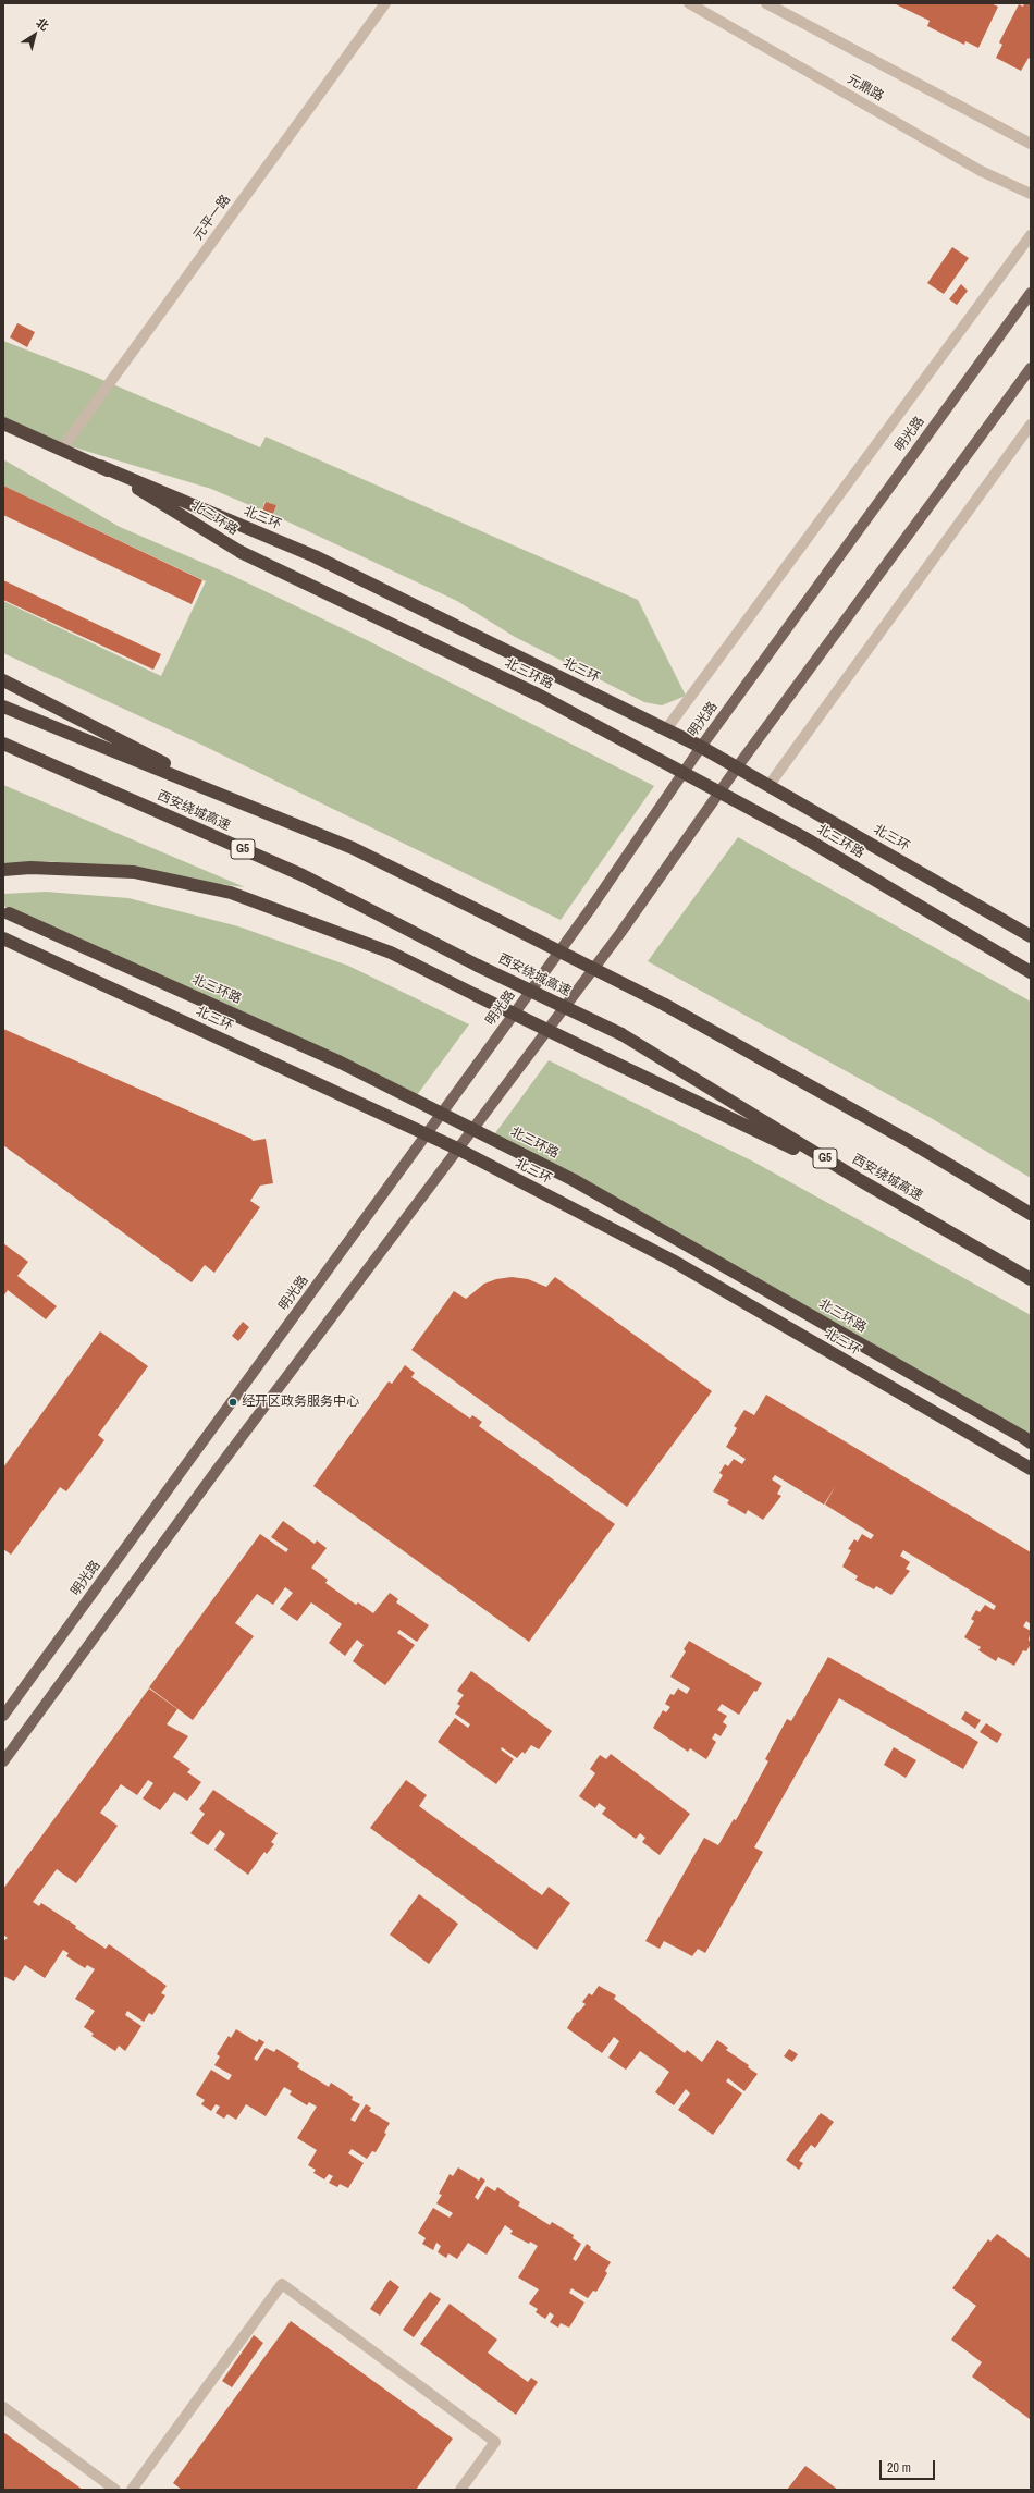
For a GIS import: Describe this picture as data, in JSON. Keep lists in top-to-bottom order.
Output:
{
  "streets": {
    "highway": [
      "北三环路",
      "北三环",
      "西安绕城高速",
      "G5"
    ],
    "main road": ["明光路"],
    "street": ["元鼎路", "元平一路"]
  },
  "crossings": [
    ["元平一路", "北三环路"],
    ["明光路", "北三环"],
    ["北三环路", "北三环"]
  ],
  "places": ["经开区政务服务中心"],
  "scale_bar": "20 m",
  "north": "top right"
}
